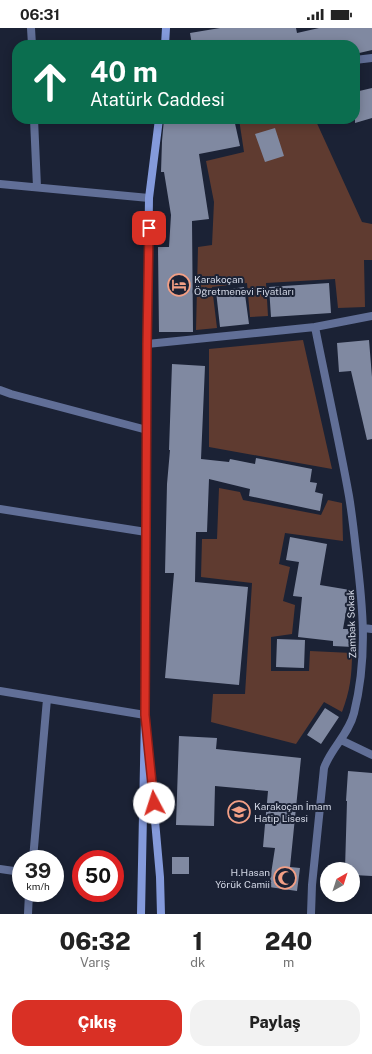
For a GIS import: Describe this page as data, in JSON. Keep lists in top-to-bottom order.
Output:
{
  "streets": {
    "street": ["Zambak Sokak"]
  },
  "places": {
    "hotel": ["Karakoçan Öğretmenevi Fiyatları"],
    "school or university": ["Karakoçan İmam Hatip Lisesi"],
    "mosque": ["H.Hasan Yörük Camii"]
  },
  "north": "top right",
  "page": {
    "status": "06:31",
    "turn": ["40 m", "Atatürk Caddesi"],
    "speed": "39 km/h",
    "limit": "50",
    "eta": [
      "06:32",
      "Varış",
      "1",
      "dk",
      "240",
      "m"
    ],
    "buttons": ["Çıkış", "Paylaş"]
  }
}
